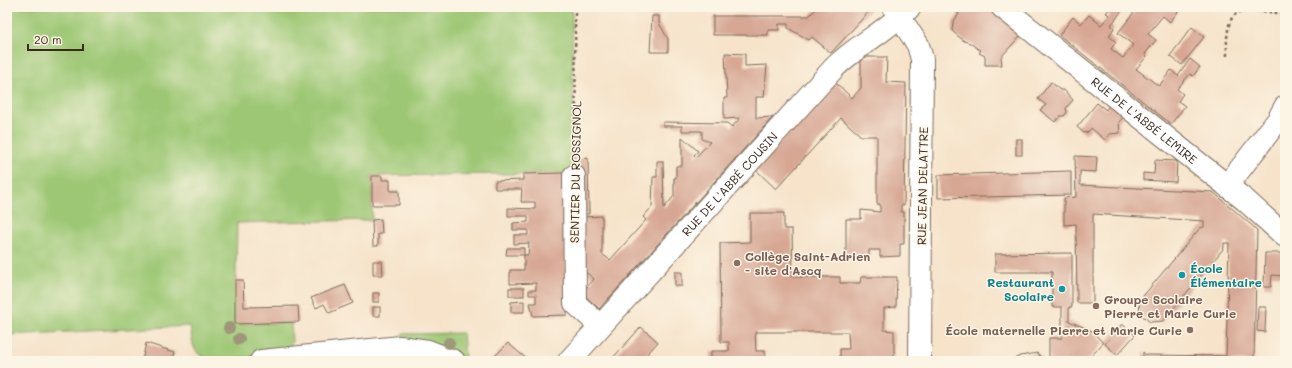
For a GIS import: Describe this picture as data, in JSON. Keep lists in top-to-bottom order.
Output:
{
  "streets": {
    "street": [
      "RUE DE L'ABBÉ LEMIRE",
      "SENTIER DU ROSSIGNOL",
      "RUE DE L'ABBÉ COUSIN",
      "RUE JEAN DELATTRE"
    ]
  },
  "crossings": [
    ["SENTIER DU ROSSIGNOL", "RUE DE L'ABBÉ COUSIN"],
    ["RUE DE L'ABBÉ COUSIN", "RUE JEAN DELATTRE"]
  ],
  "places": [
    "Collège Saint-Adrien - site d'Ascq",
    "École Élémentaire",
    "Restaurant Scolaire",
    "Groupe Scolaire Pierre et Marie Curie",
    "École maternelle Pierre et Marie Curie"
  ],
  "scale_bar": "20 m"
}
